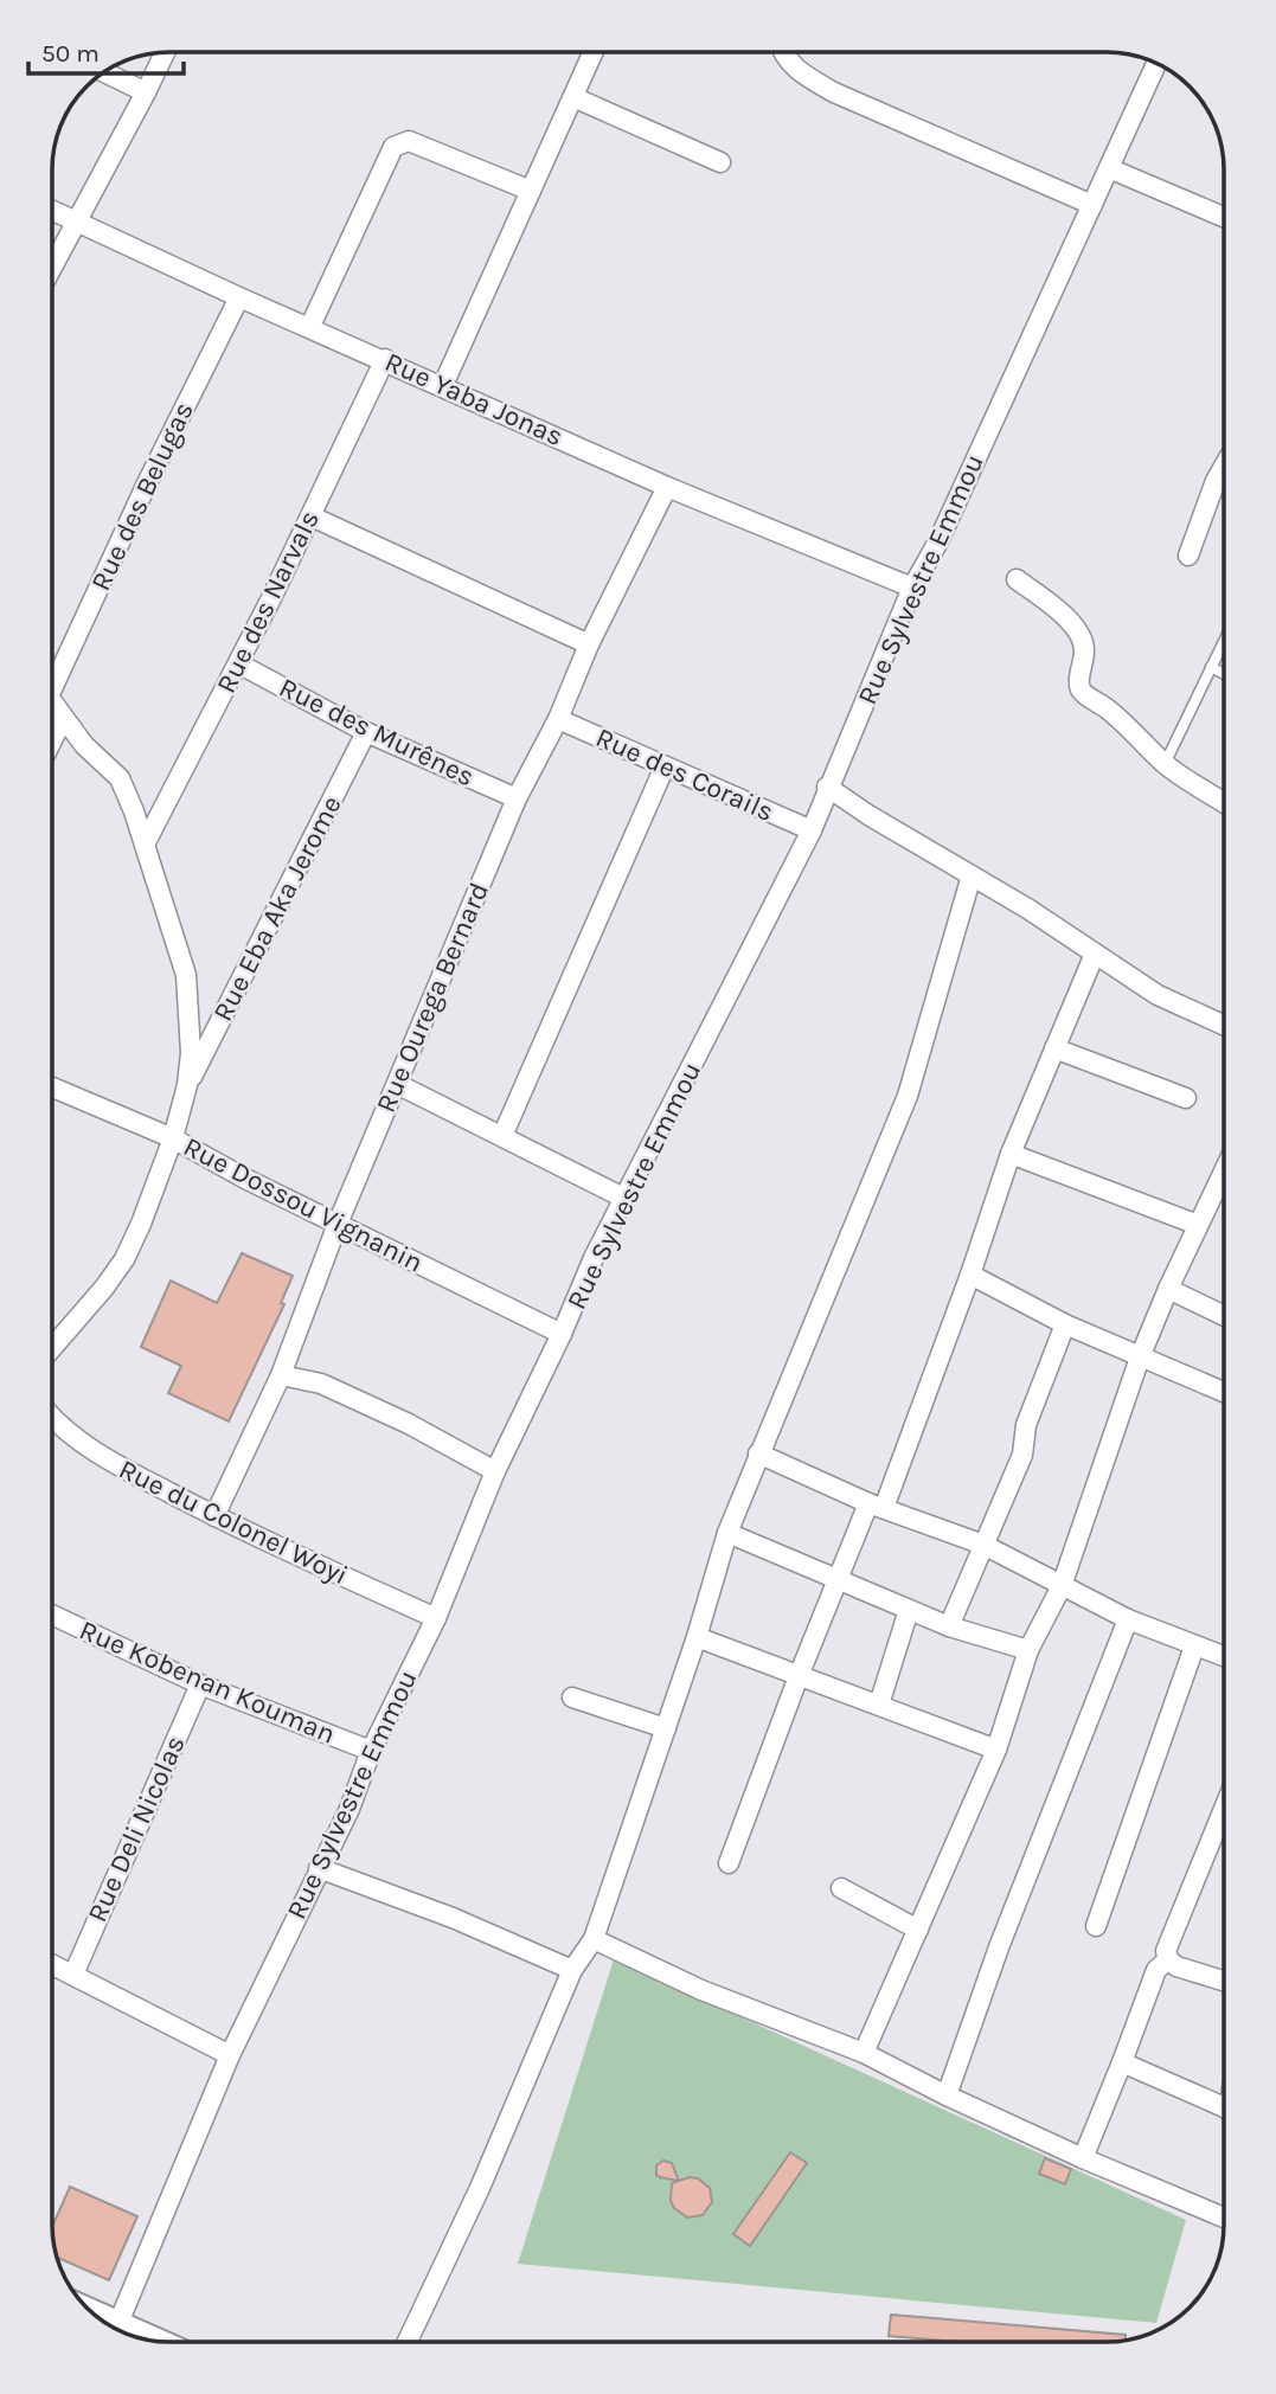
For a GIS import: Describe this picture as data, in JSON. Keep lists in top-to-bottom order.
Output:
{
  "streets": {
    "street": [
      "Rue Yaba Jonas",
      "Rue des Belugas",
      "Rue Sylvestre Emmou",
      "Rue des Narvals",
      "Rue des Murênes",
      "Rue des Corails",
      "Rue Eba Aka Jerome",
      "Rue Ourega Bernard",
      "Rue Dossou Vignanin",
      "Rue du Colonel Woyi",
      "Rue Kobenan Kouman",
      "Rue Deli Nicolas"
    ]
  },
  "crossings": [
    ["Rue Yaba Jonas", "Rue des Belugas"],
    ["Rue Yaba Jonas", "Rue Sylvestre Emmou"],
    ["Rue Yaba Jonas", "Rue des Narvals"],
    ["Rue Yaba Jonas", "Rue Ourega Bernard"],
    ["Rue Sylvestre Emmou", "Rue des Corails"],
    ["Rue Sylvestre Emmou", "Rue Dossou Vignanin"],
    ["Rue Sylvestre Emmou", "Rue du Colonel Woyi"],
    ["Rue Sylvestre Emmou", "Rue Kobenan Kouman"],
    ["Rue des Narvals", "Rue des Murênes"],
    ["Rue des Murênes", "Rue Eba Aka Jerome"],
    ["Rue des Murênes", "Rue Ourega Bernard"],
    ["Rue des Corails", "Rue Ourega Bernard"],
    ["Rue Ourega Bernard", "Rue Dossou Vignanin"],
    ["Rue Ourega Bernard", "Rue du Colonel Woyi"],
    ["Rue Kobenan Kouman", "Rue Deli Nicolas"]
  ],
  "scale_bar": "50 m"
}
